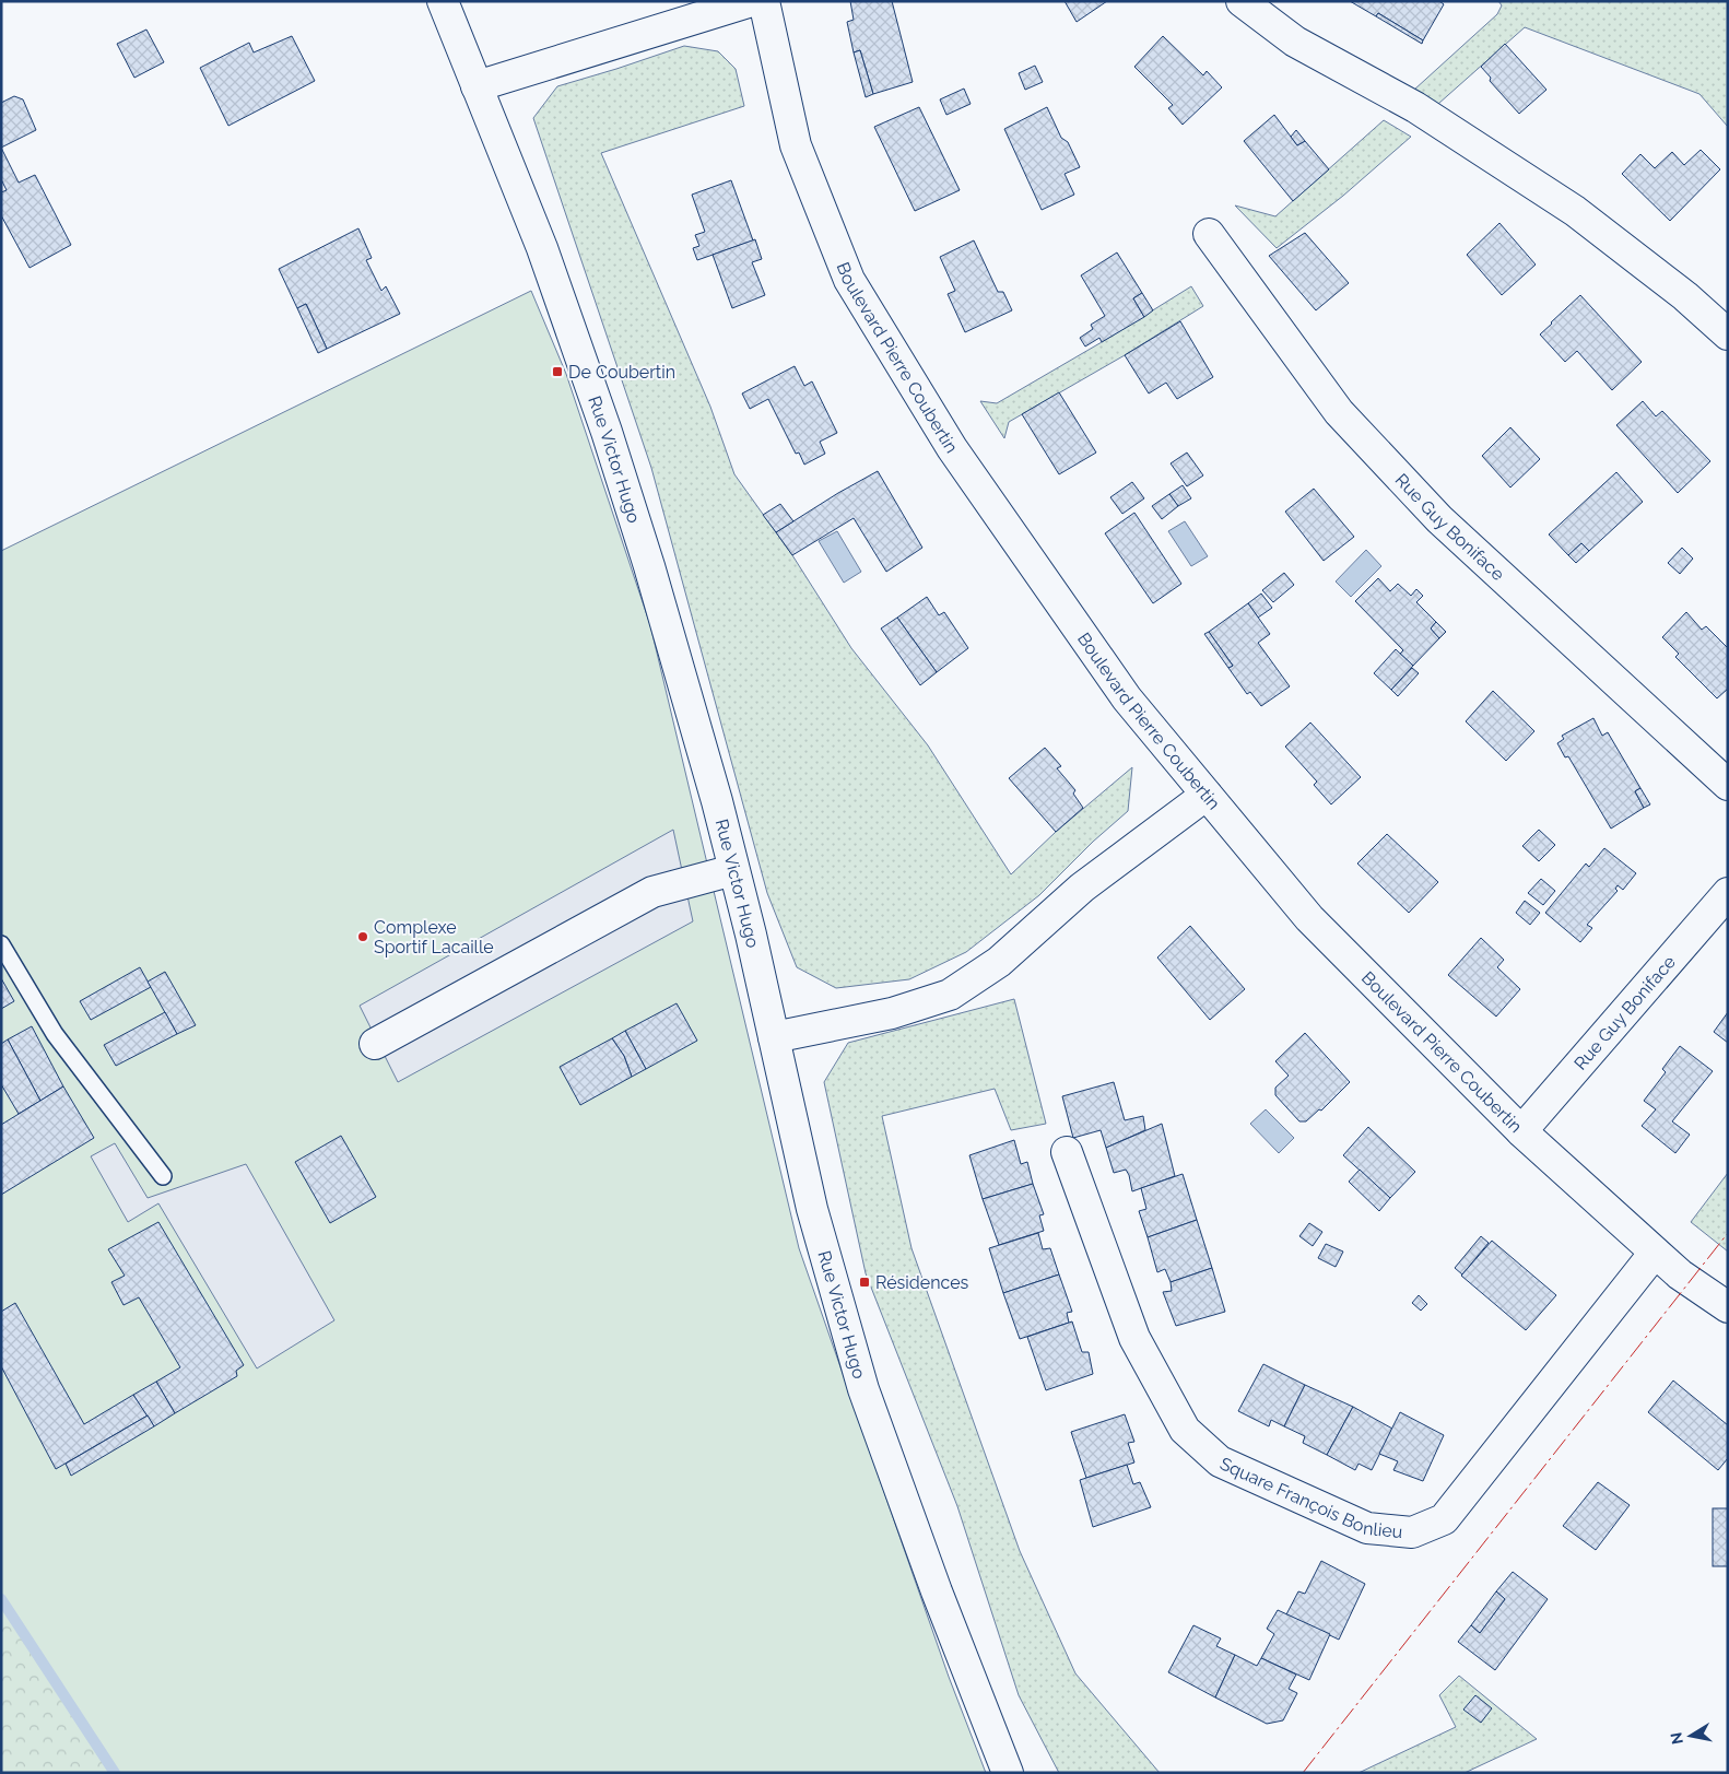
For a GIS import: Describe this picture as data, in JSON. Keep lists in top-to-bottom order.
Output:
{
  "streets": {
    "street": [
      "Boulevard Pierre Coubertin",
      "Rue Victor Hugo",
      "Rue Guy Boniface",
      "Square François Bonlieu"
    ]
  },
  "crossings": [
    ["Boulevard Pierre Coubertin", "Rue Guy Boniface"],
    ["Boulevard Pierre Coubertin", "Square François Bonlieu"]
  ],
  "places": {
    "transit": ["De Coubertin", "Résidences"],
    "other": ["Complexe Sportif Lacaille"]
  },
  "north": "left"
}
